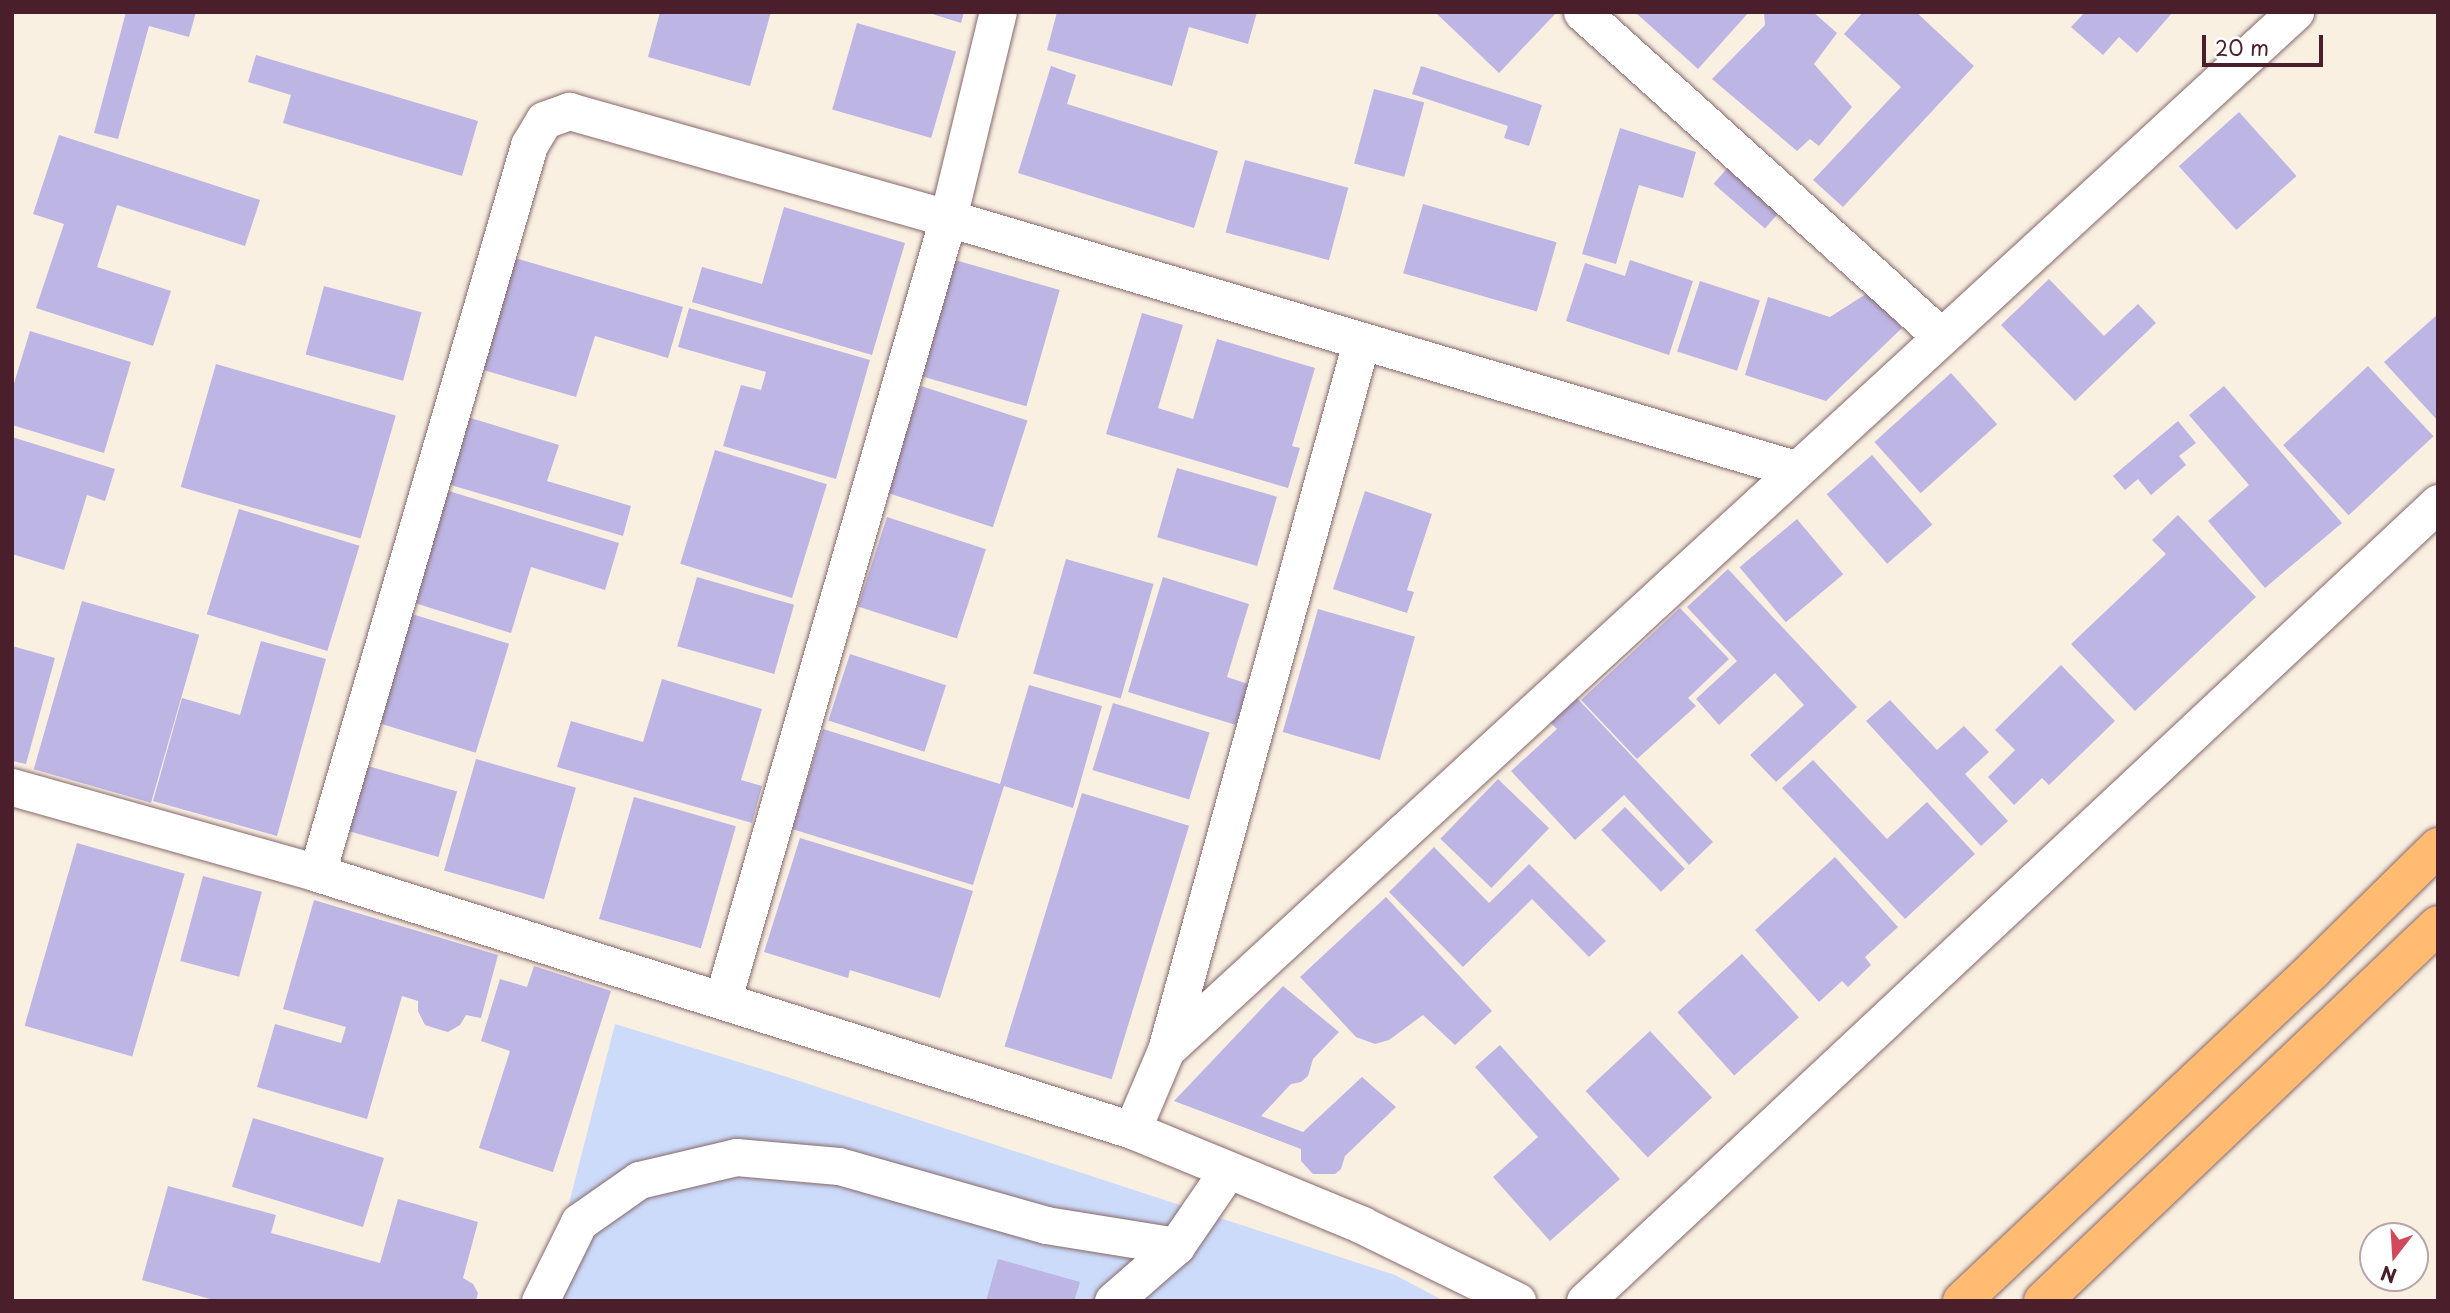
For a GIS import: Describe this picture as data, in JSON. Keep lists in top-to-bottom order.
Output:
{
  "scale_bar": "20 m",
  "north": "bottom"
}
